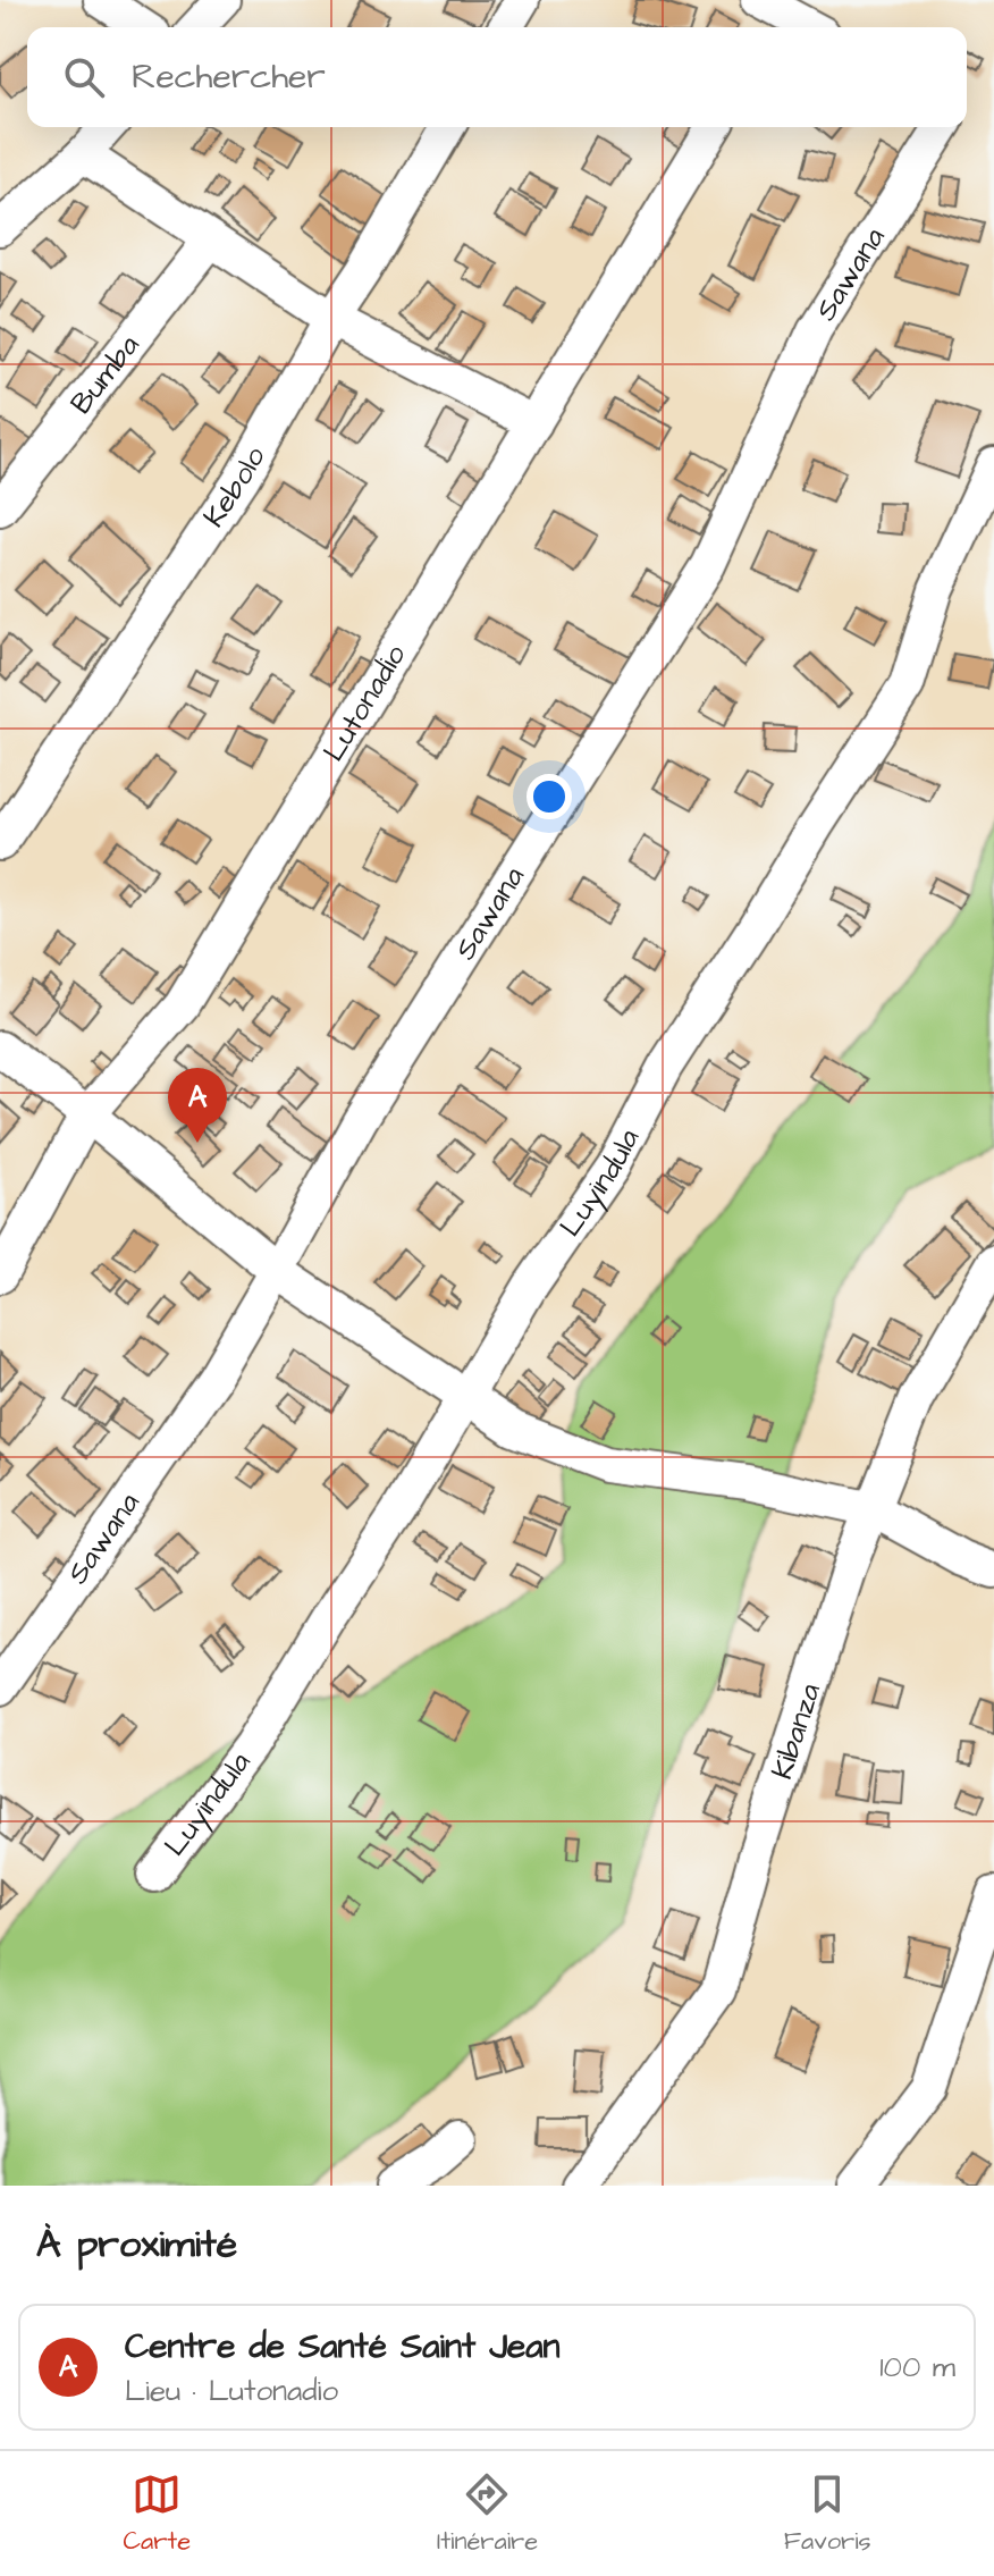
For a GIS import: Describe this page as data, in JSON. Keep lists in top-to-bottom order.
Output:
{
  "streets": {
    "street": [
      "Sawana",
      "Bumba",
      "Kebolo",
      "Lutonadio",
      "Luyindula",
      "Kibanza"
    ]
  },
  "page": {
    "search": "Rechercher",
    "pins": "A",
    "heading": "À proximité",
    "list": [
      {
        "mark": "A",
        "name": "Centre de Santé Saint Jean",
        "note": "Lieu · Lutonadio",
        "value": "100 m"
      }
    ],
    "nav": ["Carte", "Itinéraire", "Favoris"]
  }
}
